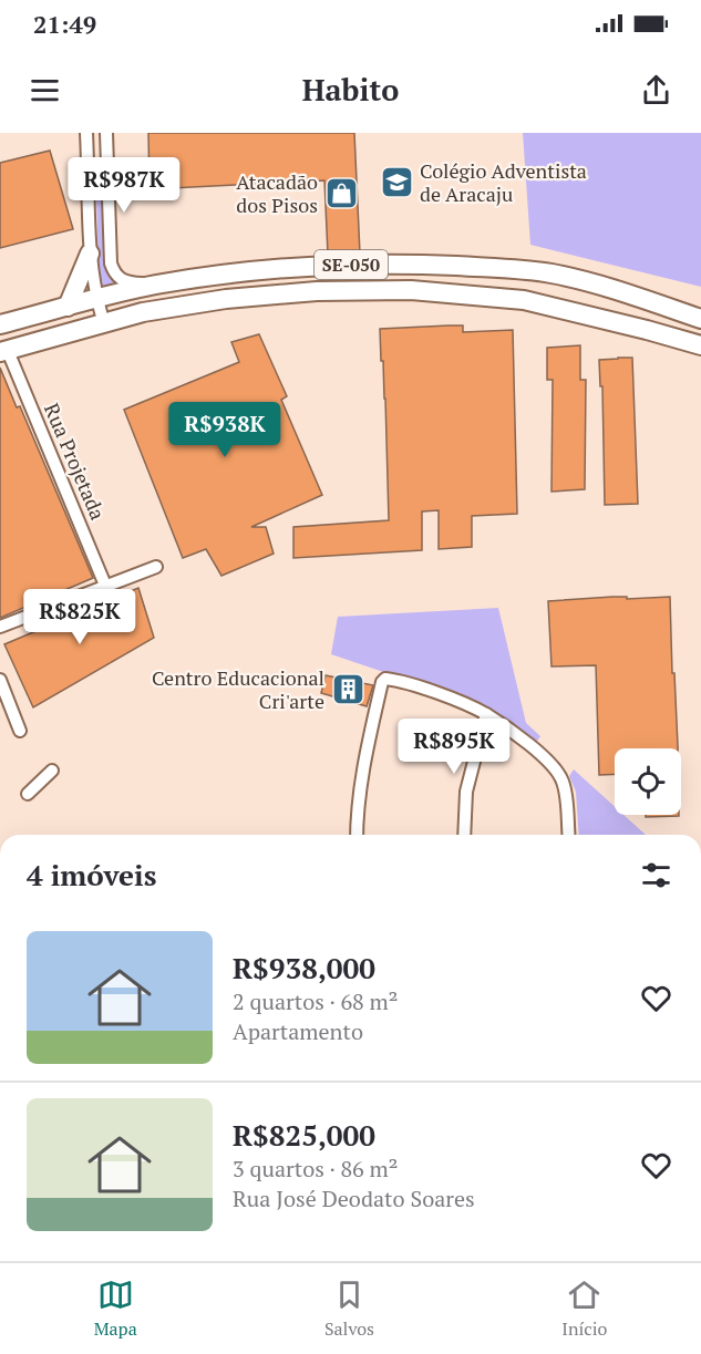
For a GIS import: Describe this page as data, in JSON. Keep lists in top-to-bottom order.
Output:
{
  "streets": {
    "main road": ["SE-050"],
    "street": ["Rua Projetada"]
  },
  "crossings": [
    ["SE-050", "Rua Projetada"]
  ],
  "places": {
    "school or university": ["Colégio Adventista de Aracaju"],
    "shop": ["Atacadão dos Pisos"],
    "building": ["Centro Educacional Cri'arte"]
  },
  "page": {
    "status": "21:49",
    "header": "Habito",
    "price": [
      "R$987K",
      "R$938K",
      "R$825K",
      "R$895K"
    ],
    "heading": "4 imóveis",
    "list": [
      {
        "name": "R$938,000",
        "note": "2 quartos · 68 m² · Apartamento"
      },
      {
        "name": "R$825,000",
        "note": "3 quartos · 86 m² · Rua José Deodato Soares"
      }
    ],
    "tabs": ["Mapa", "Salvos", "Início"]
  }
}
